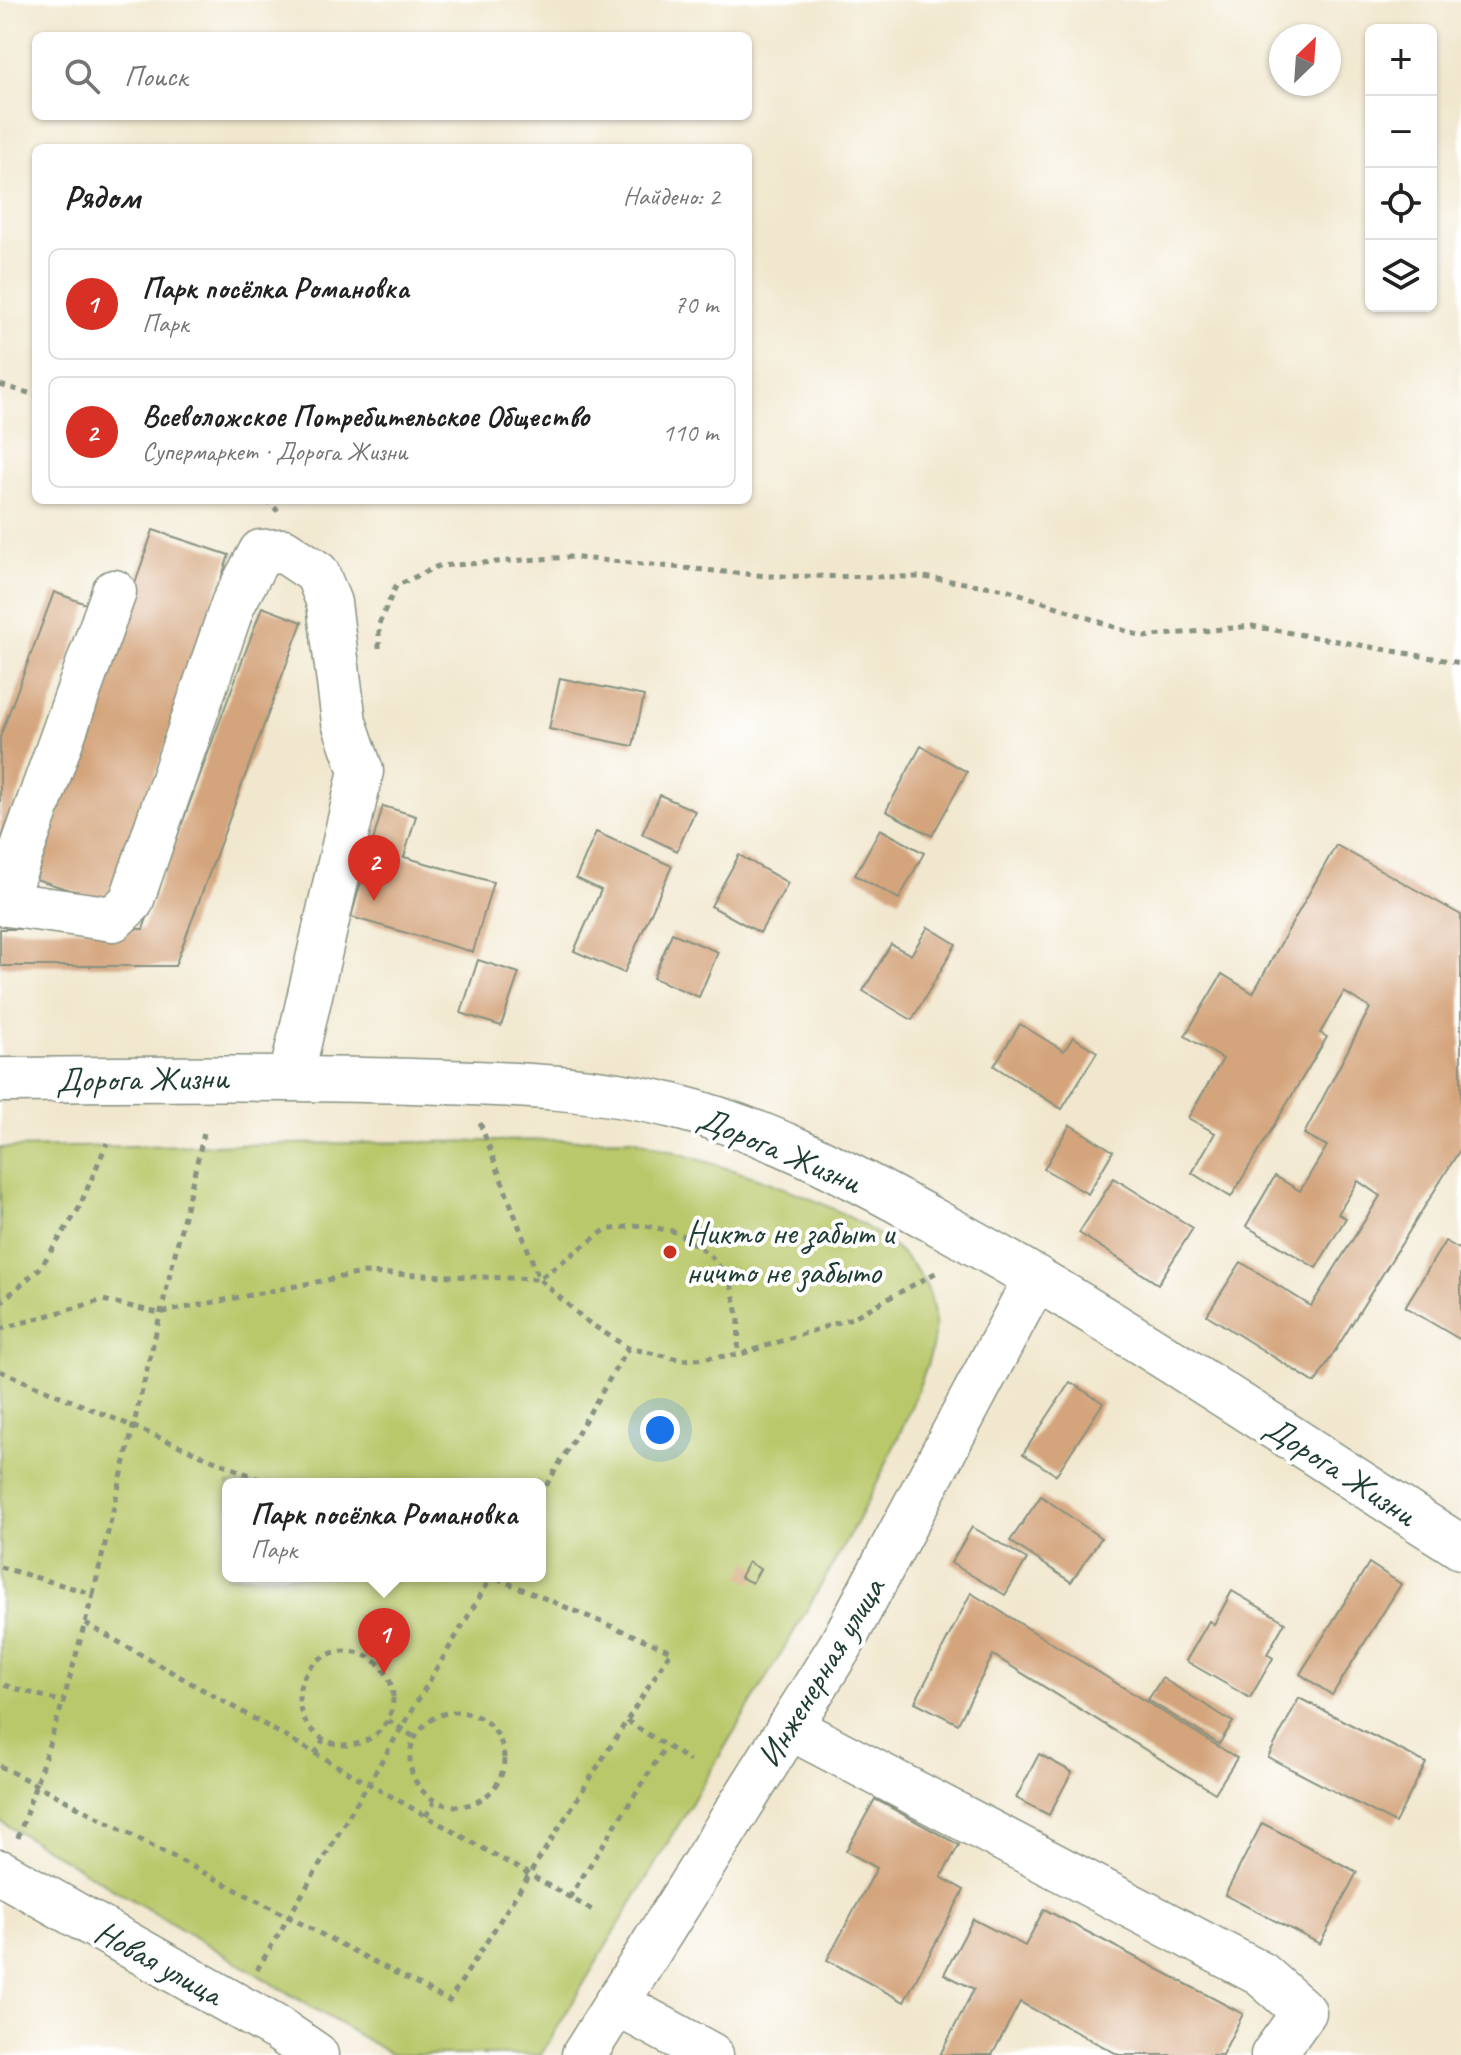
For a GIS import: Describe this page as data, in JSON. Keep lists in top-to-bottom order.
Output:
{
  "streets": {
    "main road": ["Дорога Жизни", "Инженерная улица", "Новая улица"]
  },
  "crossings": [
    ["Дорога Жизни", "Инженерная улица"]
  ],
  "places": ["Никто не забыт и ничто не забыто"],
  "north": "top right",
  "page": {
    "map_buttons": ["+", "−"],
    "search": "Поиск",
    "heading": ["Рядом", "Найдено: 2"],
    "list": [
      {
        "mark": "1",
        "name": "Парк посёлка Романовка",
        "note": "Парк",
        "value": "70 m"
      },
      {
        "mark": "2",
        "name": "Всеволожское Потребительское Общество",
        "note": "Супермаркет · Дорога Жизни",
        "value": "110 m"
      }
    ],
    "pins": ["2", "1"],
    "popup": ["Парк посёлка Романовка", "Парк"]
  }
}
